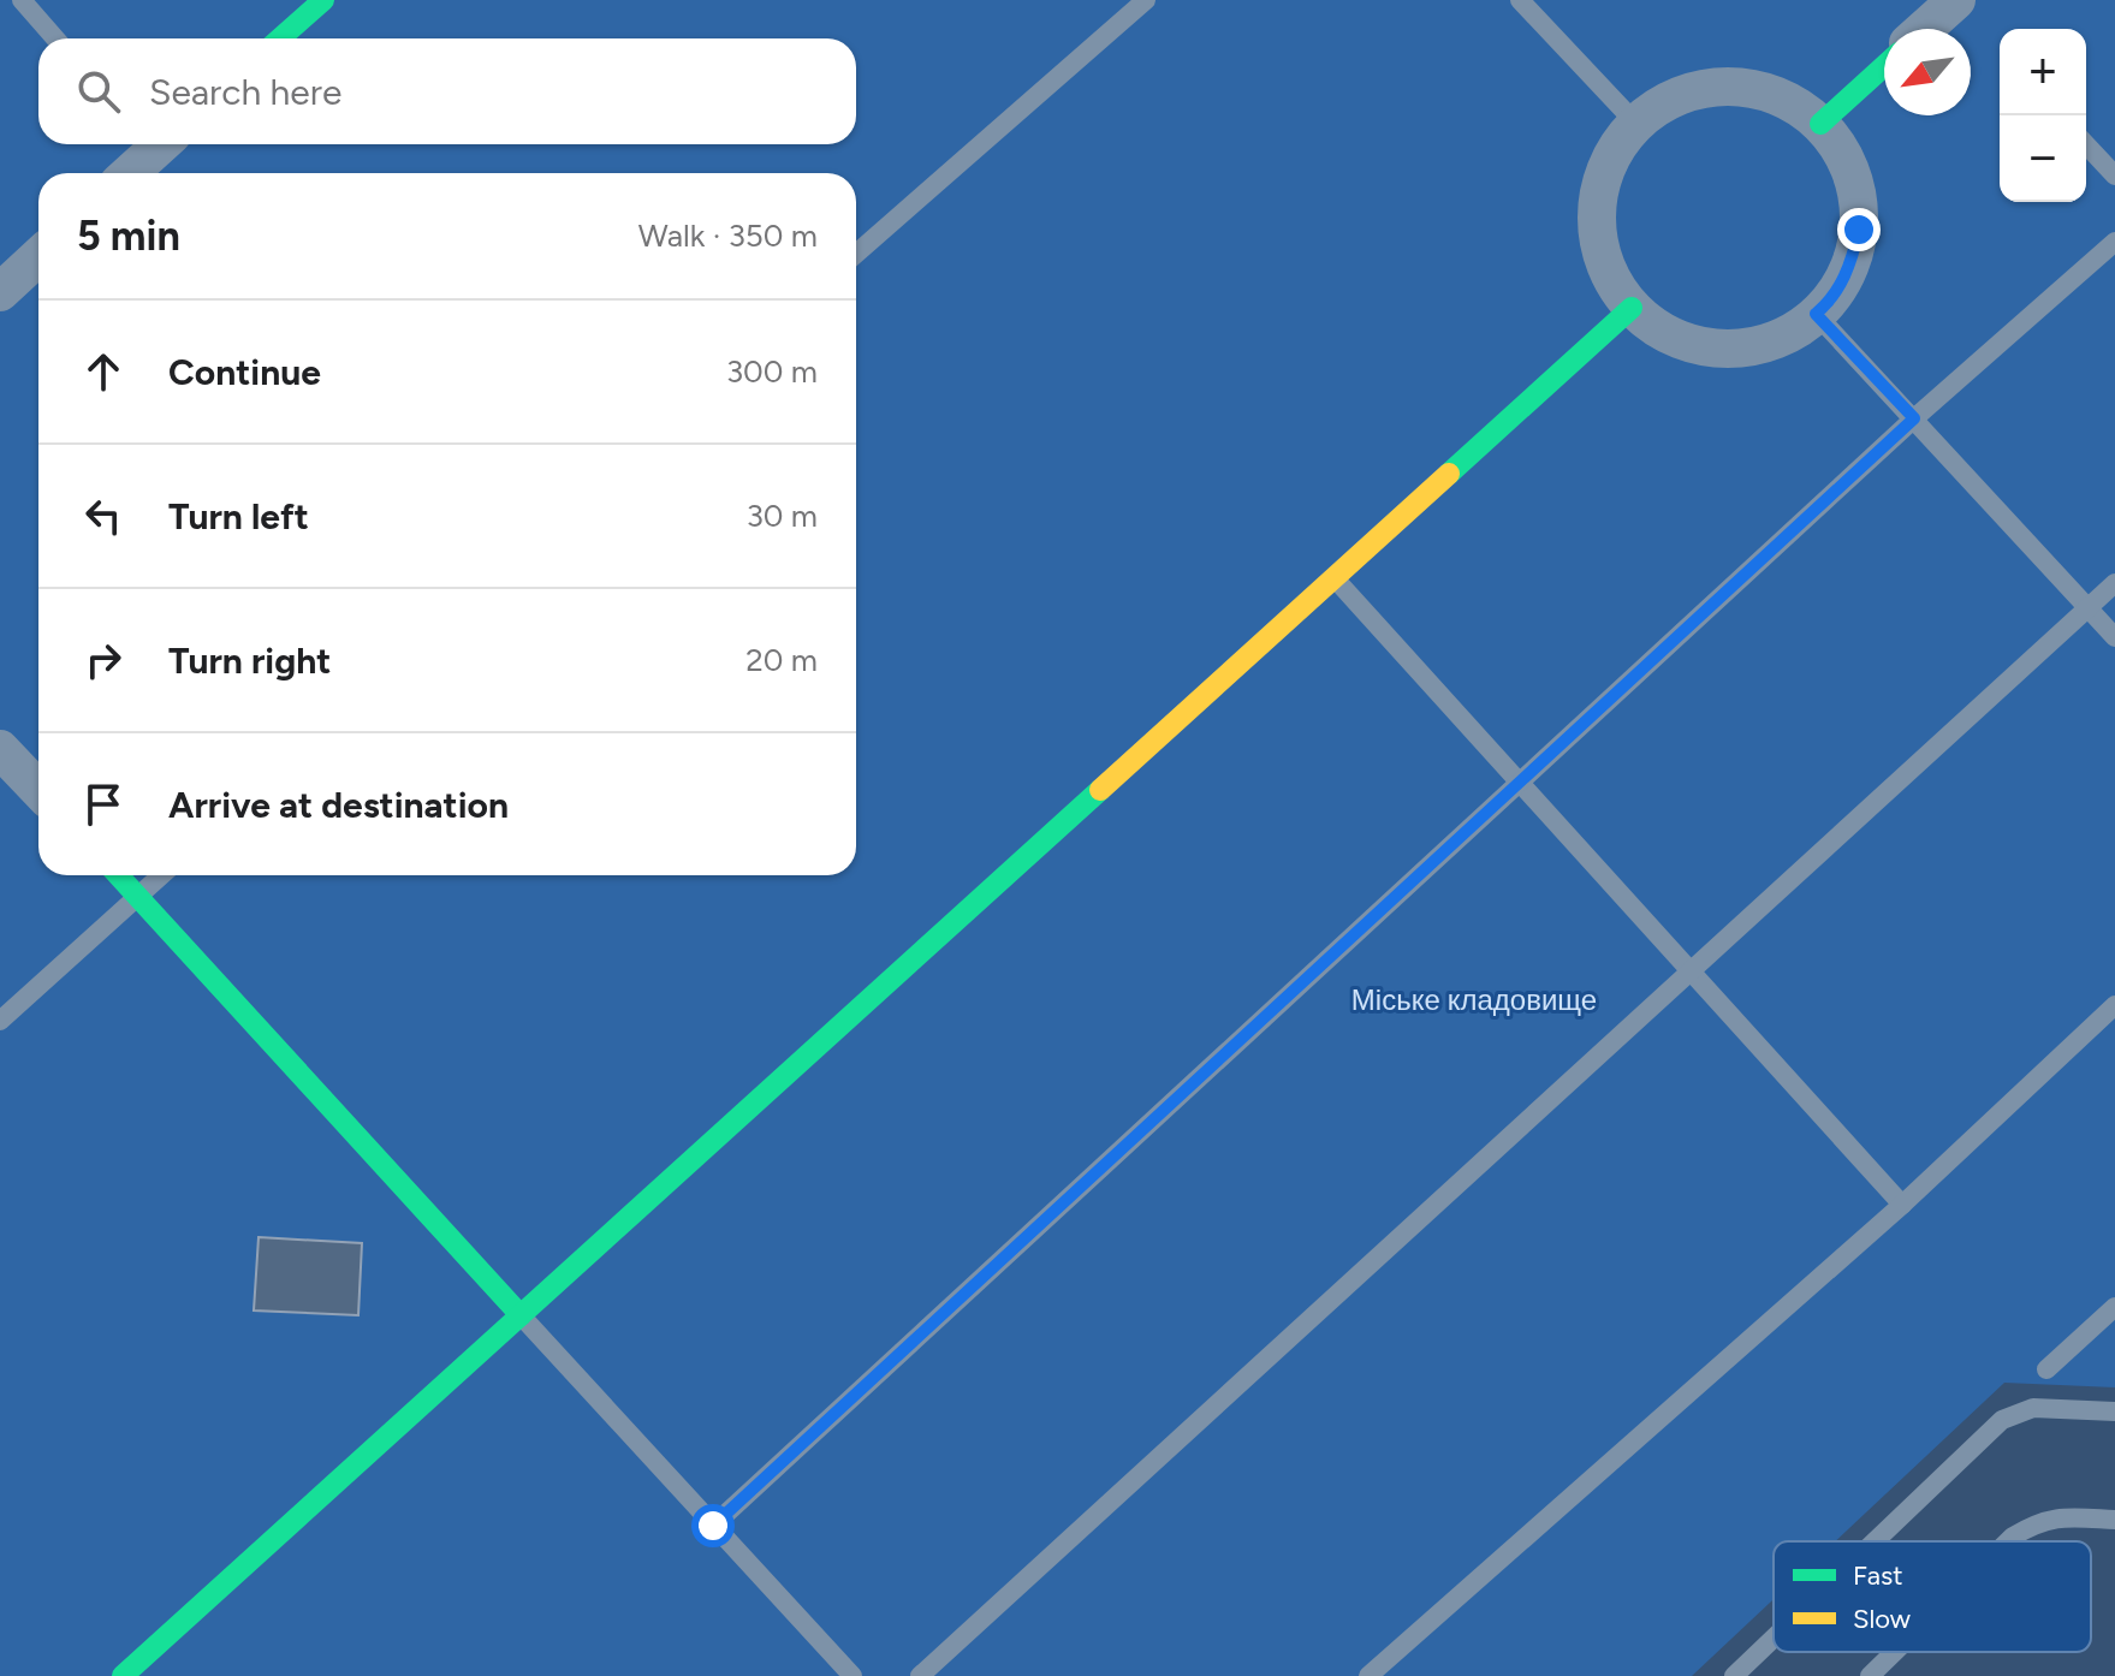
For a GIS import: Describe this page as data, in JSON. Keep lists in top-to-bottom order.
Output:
{
  "parks": ["Міське кладовище"],
  "legend": ["Fast", "Slow"],
  "north": "bottom left",
  "page": {
    "map_buttons": ["+", "−"],
    "search": "Search here",
    "heading": ["5 min", "Walk · 350 m"],
    "list": [
      ["Continue", "300 m"],
      ["Turn left", "30 m"],
      ["Turn right", "20 m"],
      "Arrive at destination"
    ]
  }
}
